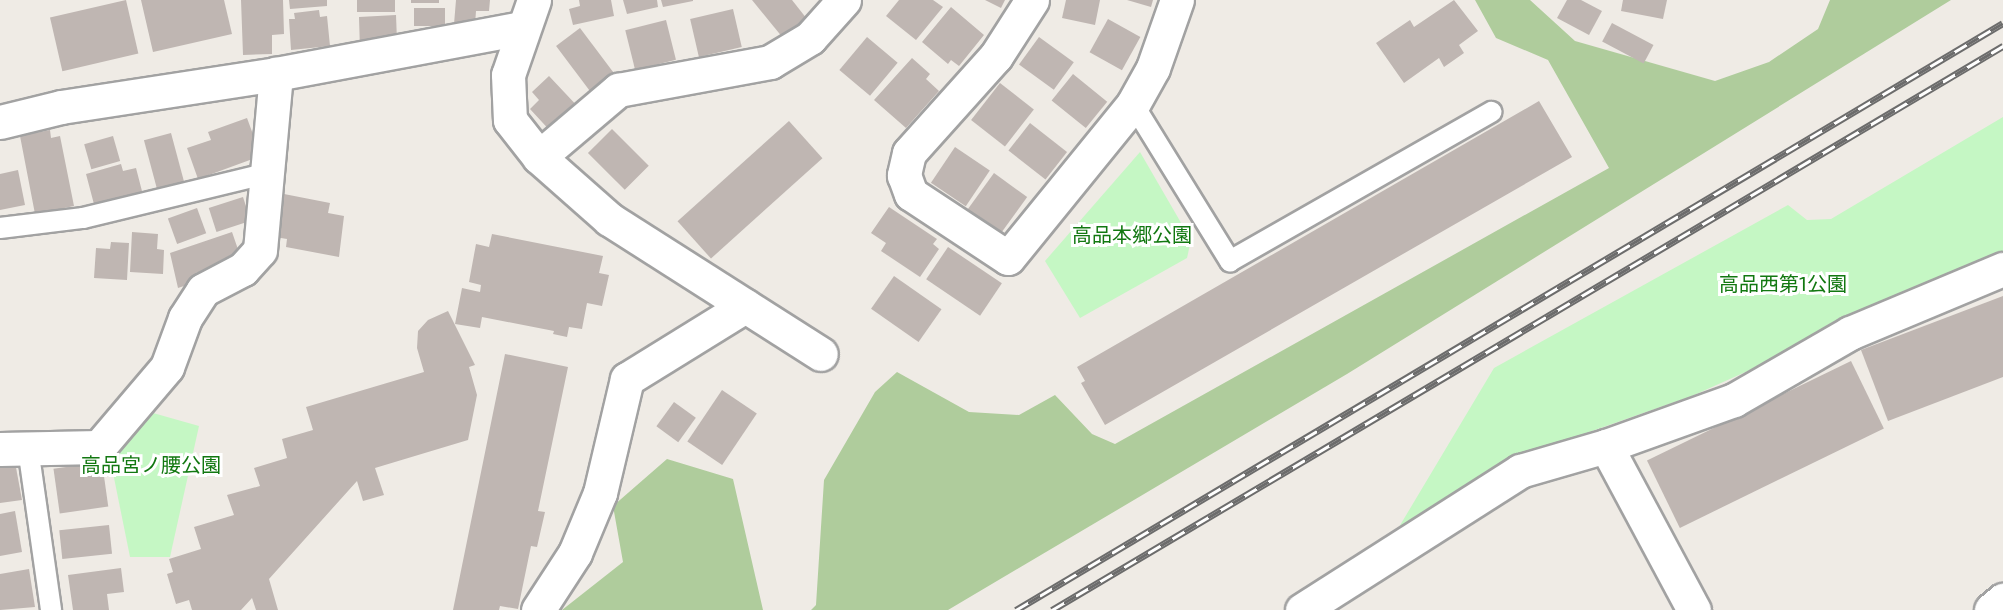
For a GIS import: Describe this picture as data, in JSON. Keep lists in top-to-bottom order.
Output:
{
  "parks": ["高品本郷公園", "高品西第1公園", "高品宮ノ腰公園"]
}
